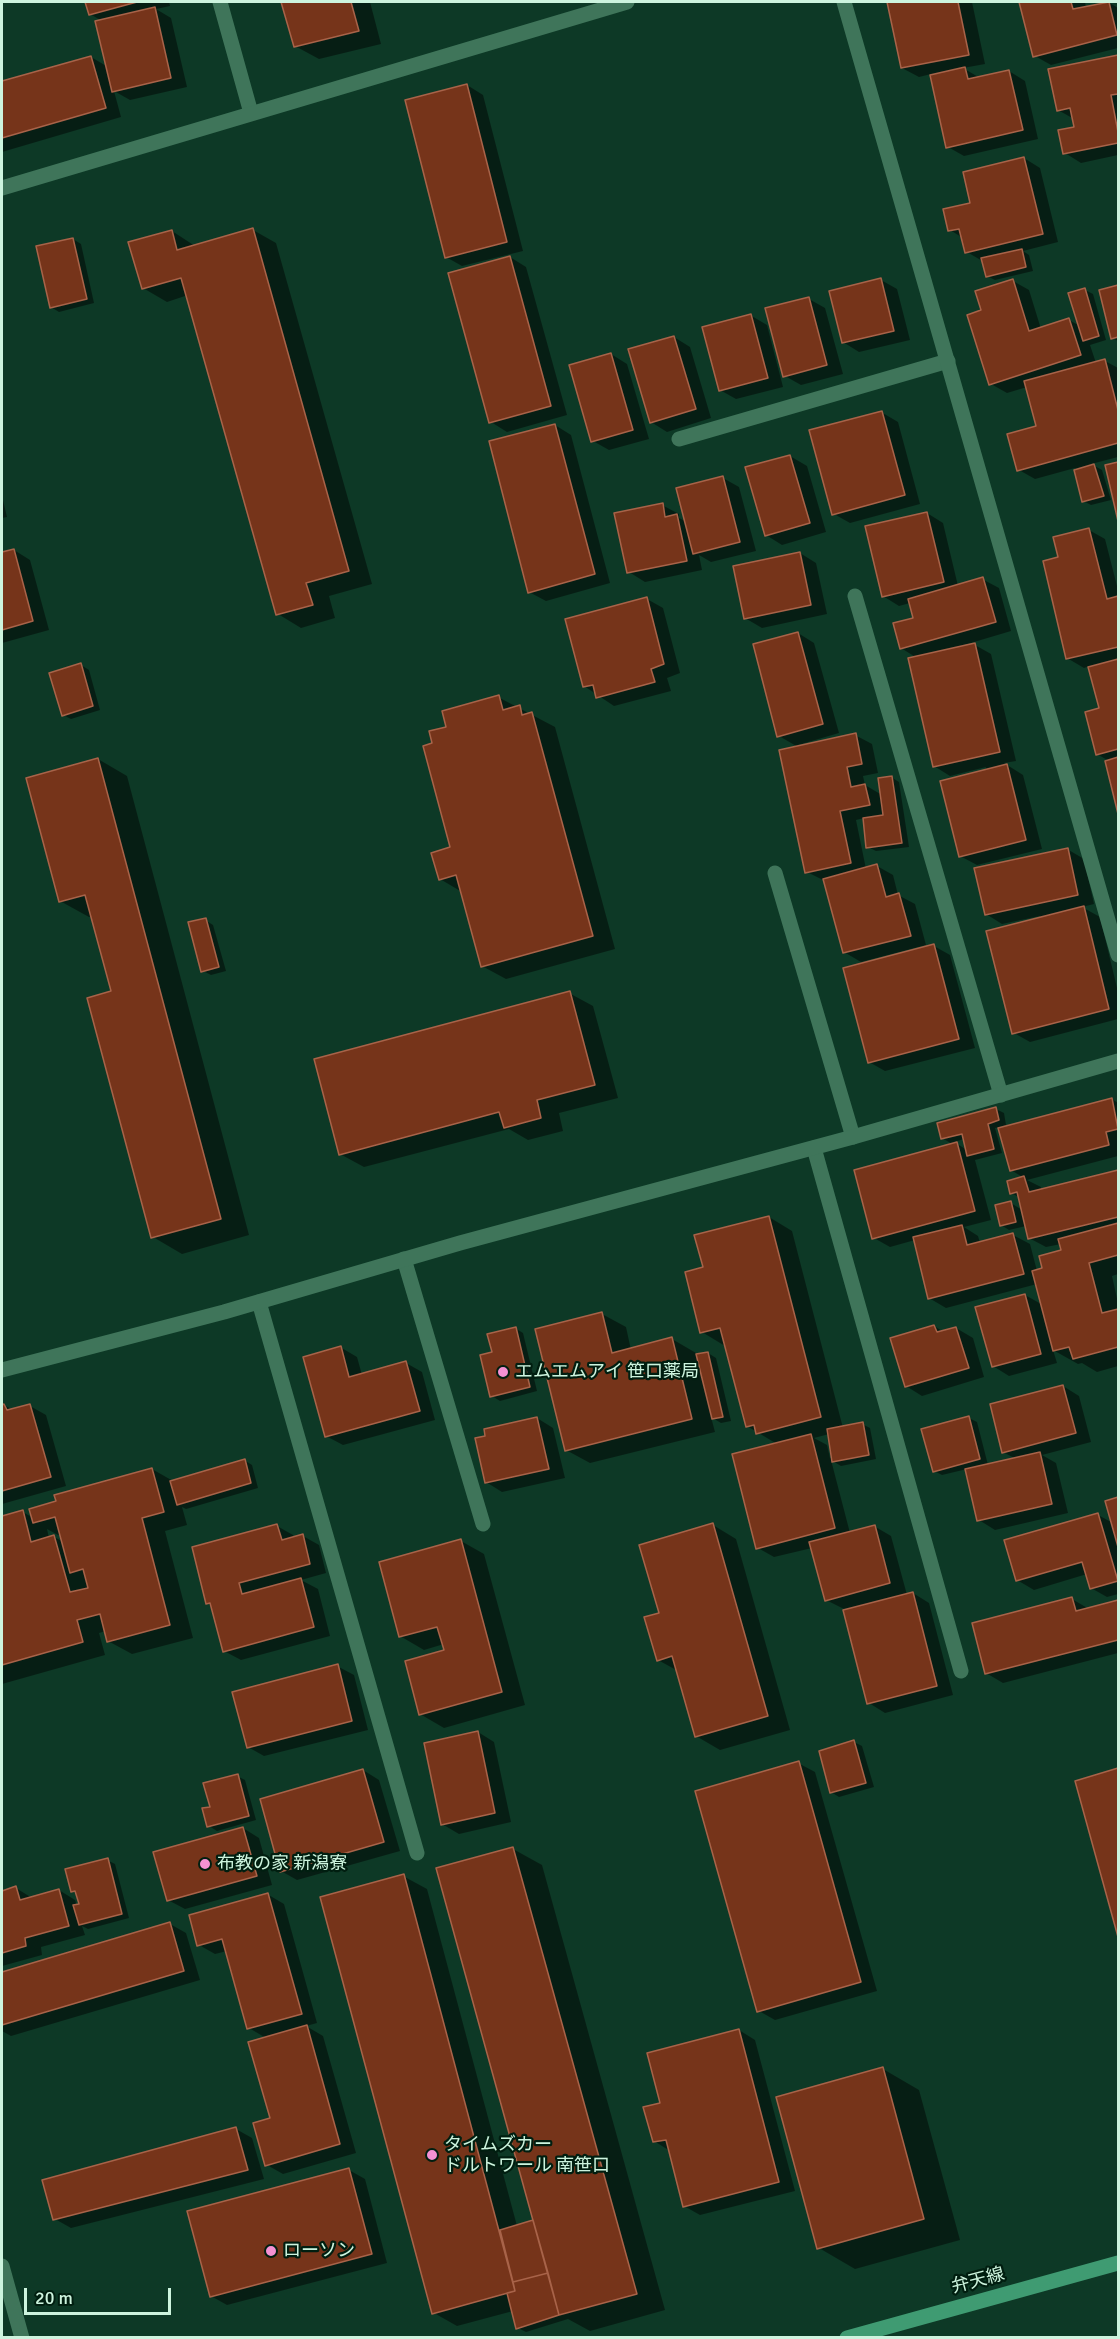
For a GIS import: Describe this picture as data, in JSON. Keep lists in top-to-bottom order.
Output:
{
  "streets": {
    "street": ["弁天線"]
  },
  "places": [
    "エムエムアイ 笹口薬局",
    "布教の家 新潟寮",
    "タイムズカー ドルトワール 南笹口",
    "ローソン"
  ],
  "scale_bar": "20 m"
}
